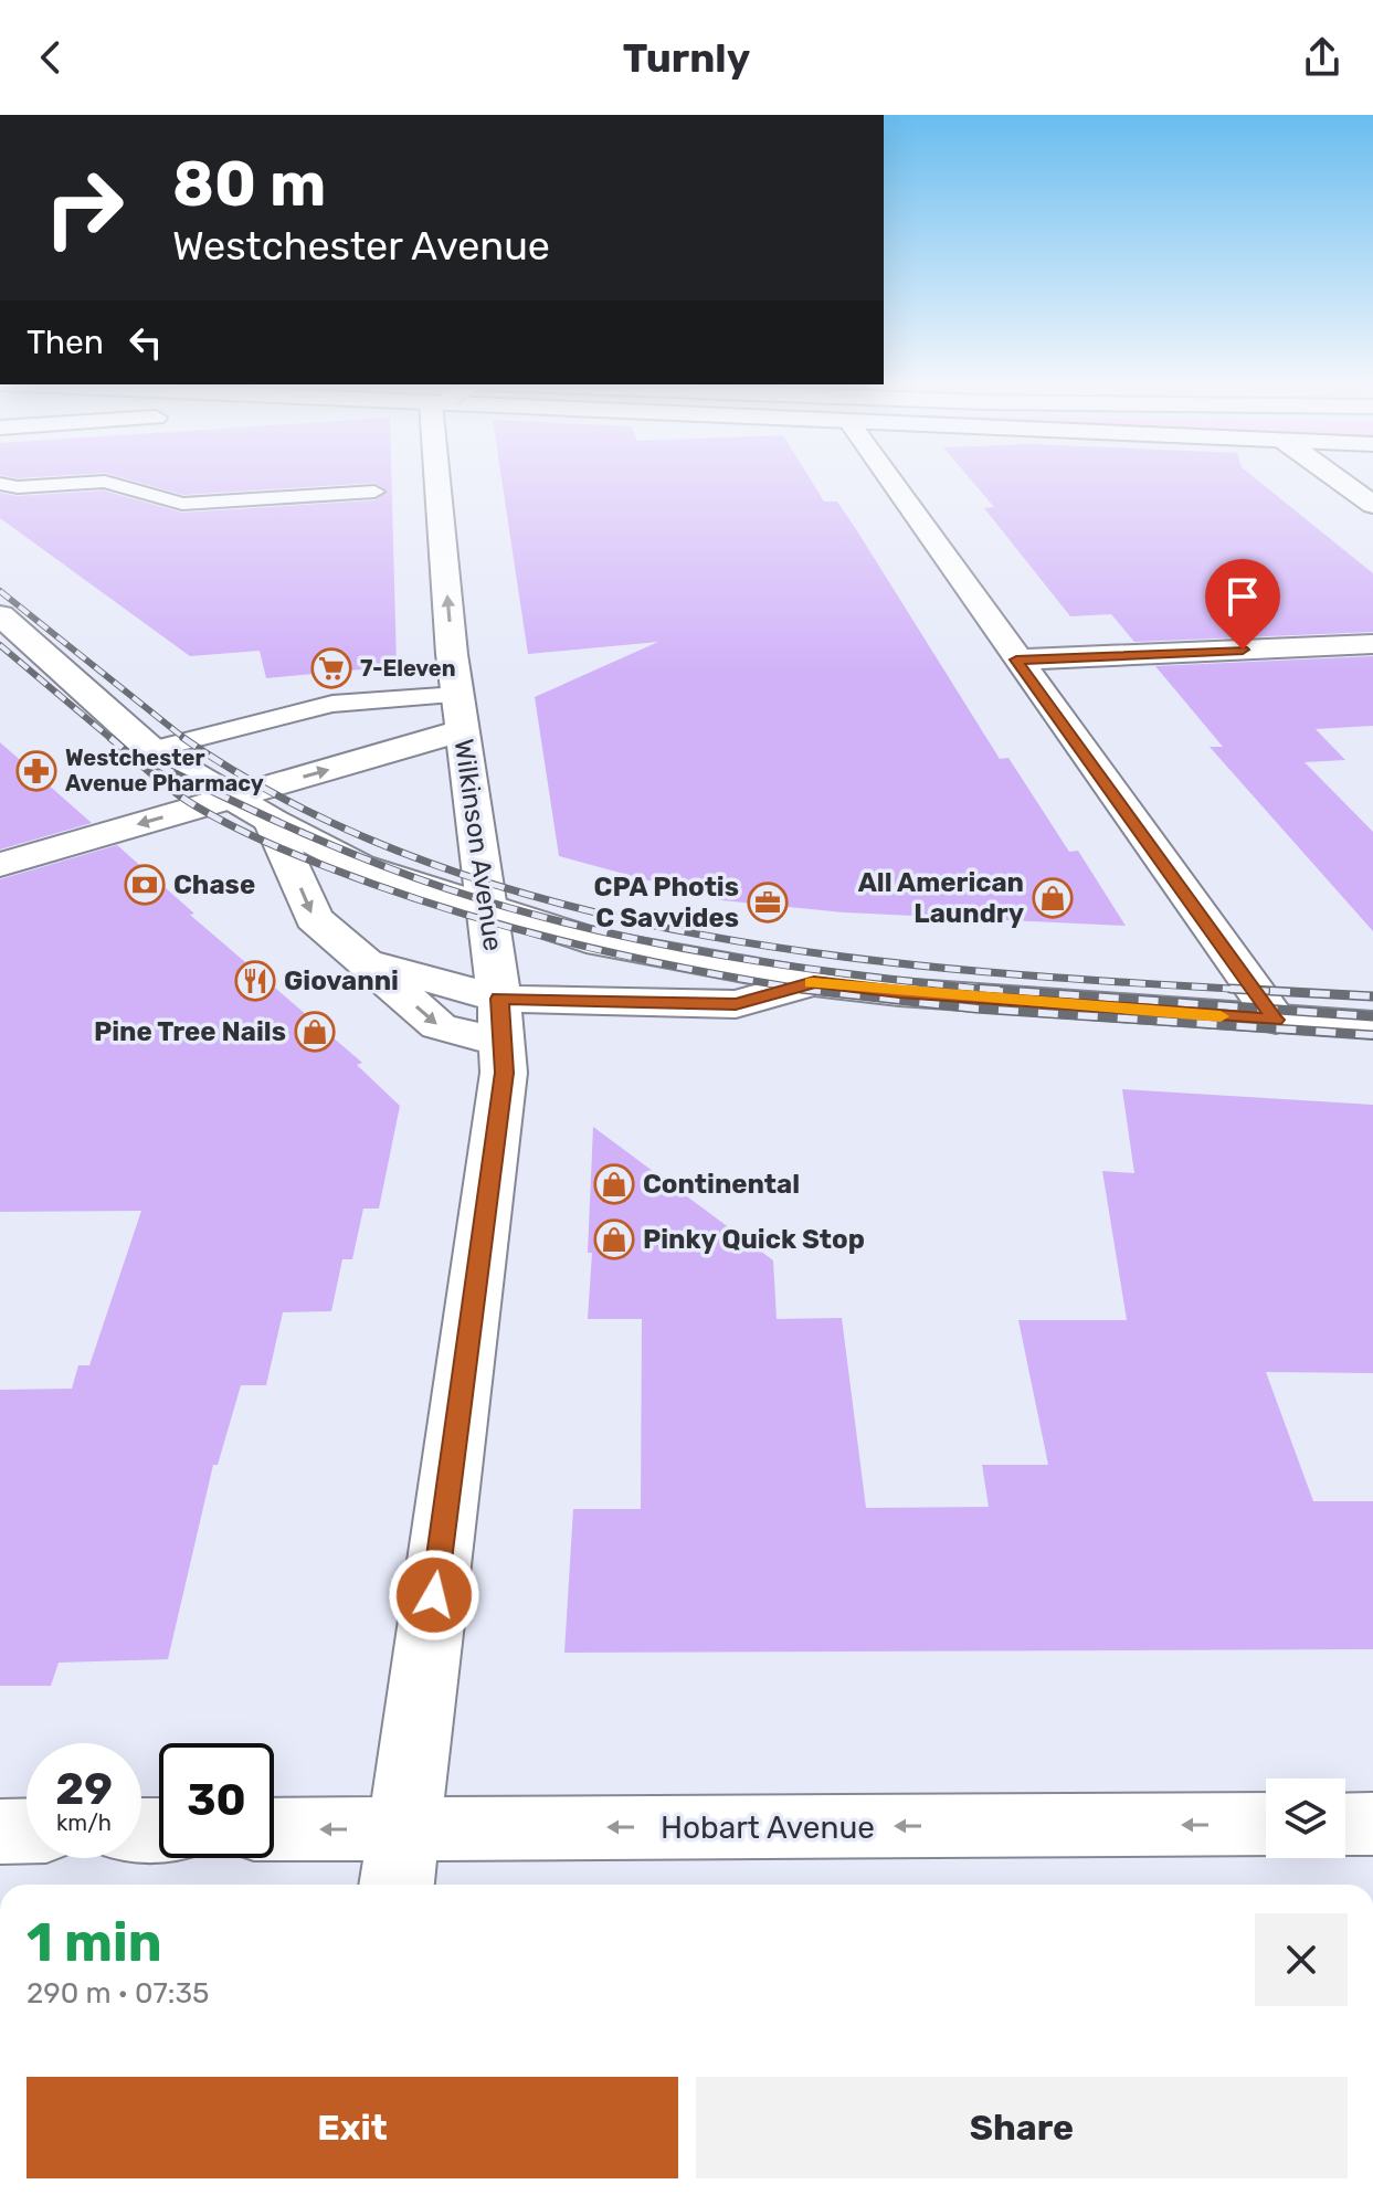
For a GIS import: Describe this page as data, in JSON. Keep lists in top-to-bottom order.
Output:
{
  "streets": {
    "main road": ["Wilkinson Avenue", "Hobart Avenue"]
  },
  "crossings": [
    ["Wilkinson Avenue", "Hobart Avenue"]
  ],
  "one_way": ["Hobart Avenue"],
  "places": {
    "supermarket": ["7-Eleven"],
    "pharmacy": ["Westchester Avenue Pharmacy"],
    "bank": ["Chase"],
    "shop": [
      "All American Laundry",
      "Pine Tree Nails",
      "Continental",
      "Pinky Quick Stop"
    ],
    "office": ["CPA Photis C Savvides"],
    "restaurant": ["Giovanni"]
  },
  "page": {
    "header": "Turnly",
    "turn": ["80 m", "Westchester Avenue"],
    "then": "Then",
    "speed": "29 km/h",
    "limit": "30",
    "heading": ["1 min", "290 m · 07:35"],
    "buttons": ["Exit", "Share"]
  }
}
